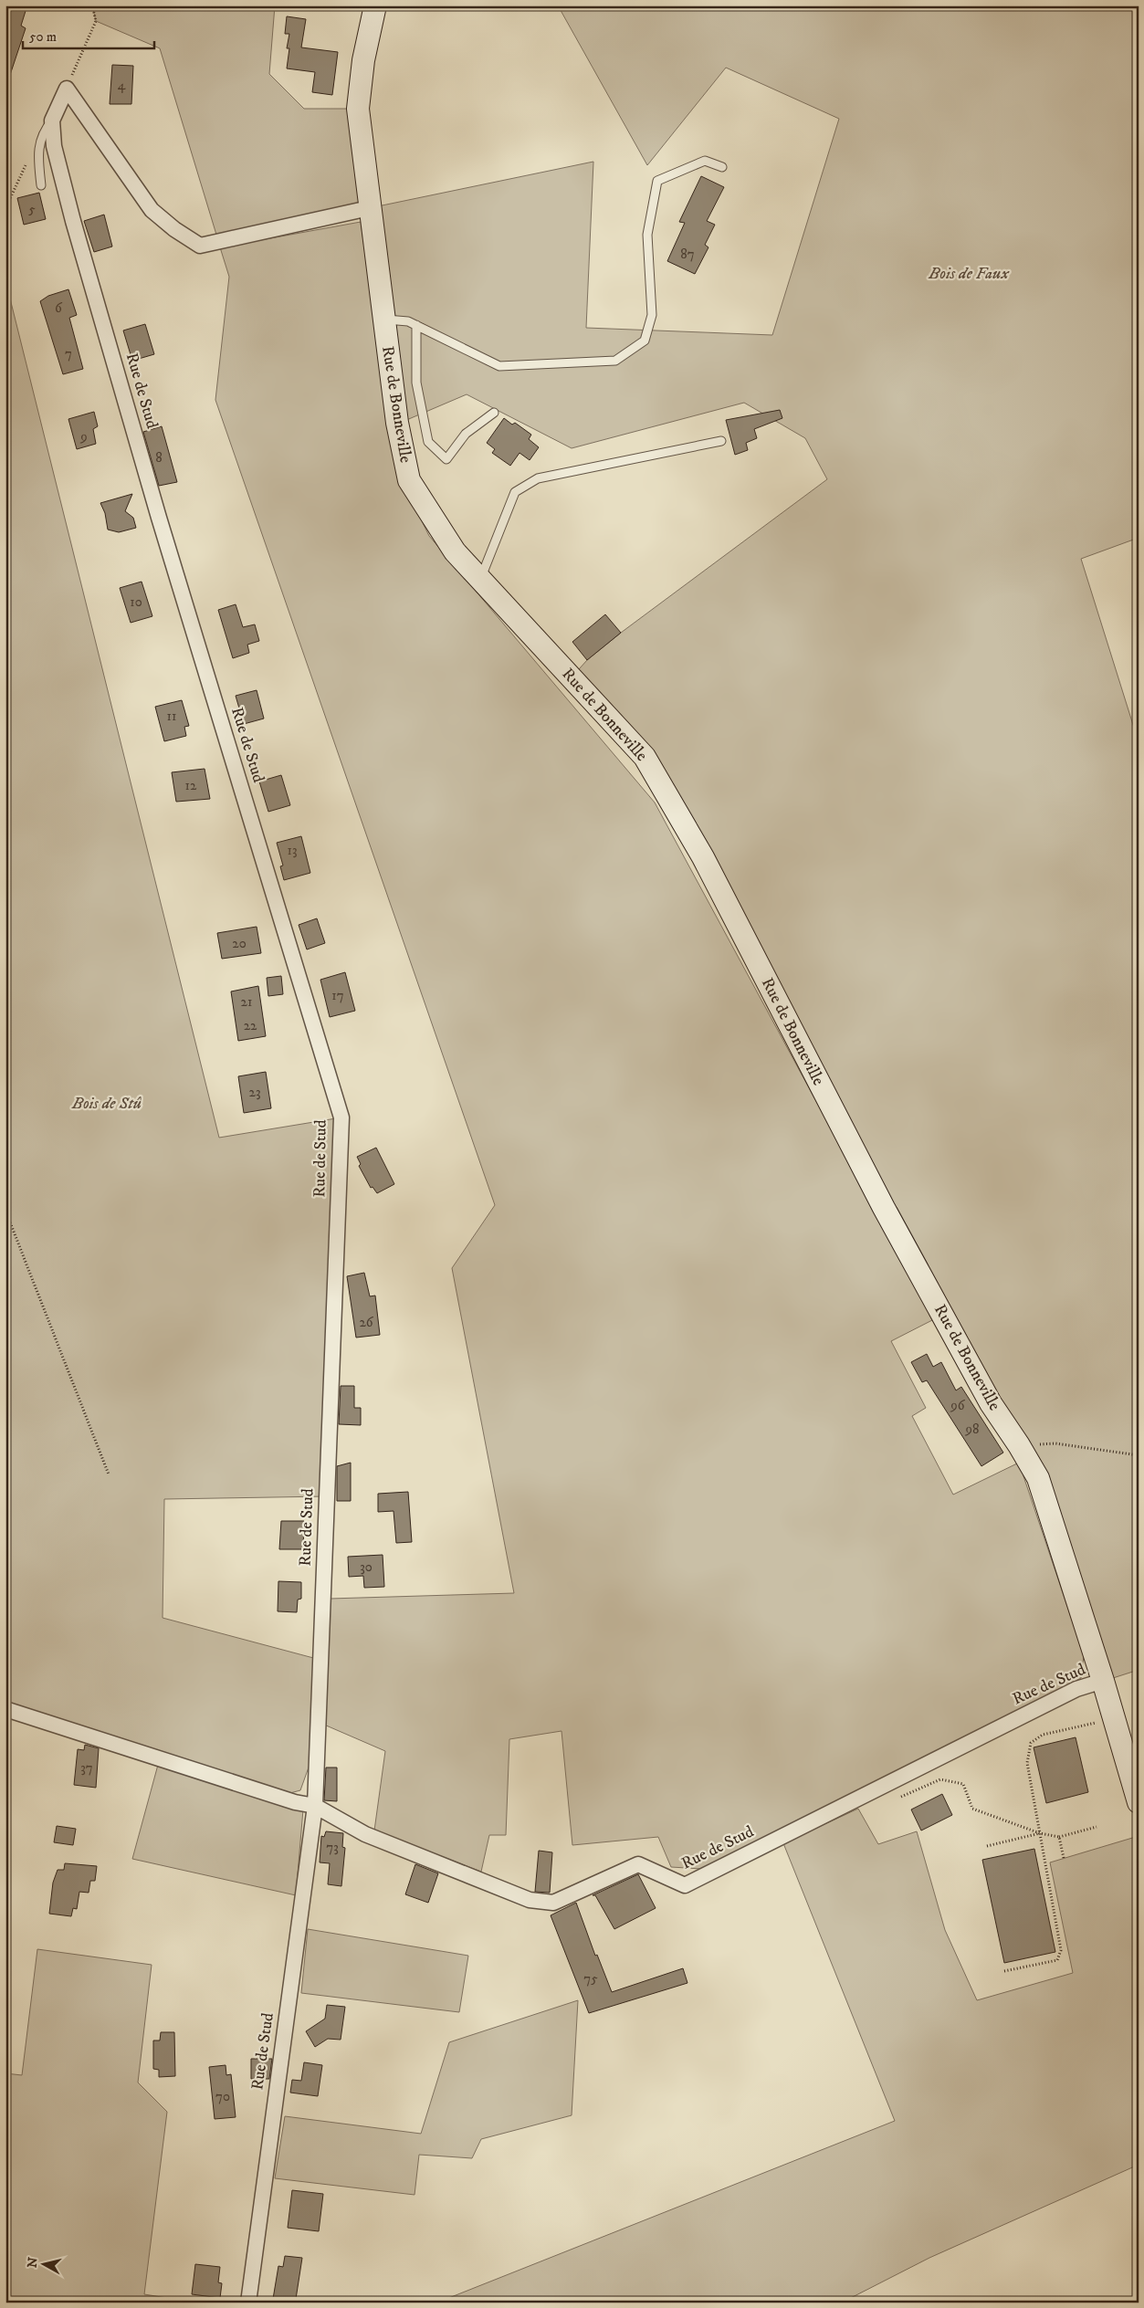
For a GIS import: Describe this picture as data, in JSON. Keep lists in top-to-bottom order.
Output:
{
  "streets": {
    "street": ["Rue de Stud", "Rue de Bonneville"]
  },
  "crossings": [
    ["Rue de Stud", "Rue de Bonneville"]
  ],
  "parks": ["Bois de Faux", "Bois de Stû"],
  "house_numbers": [
    "4",
    "5",
    "87",
    "6",
    "7",
    "9",
    "8",
    "10",
    "11",
    "12",
    "13",
    "20",
    "17",
    "21",
    "22",
    "23",
    "26",
    "96",
    "98",
    "30",
    "37",
    "73",
    "75",
    "70"
  ],
  "scale_bar": "50 m",
  "north": "left"
}
